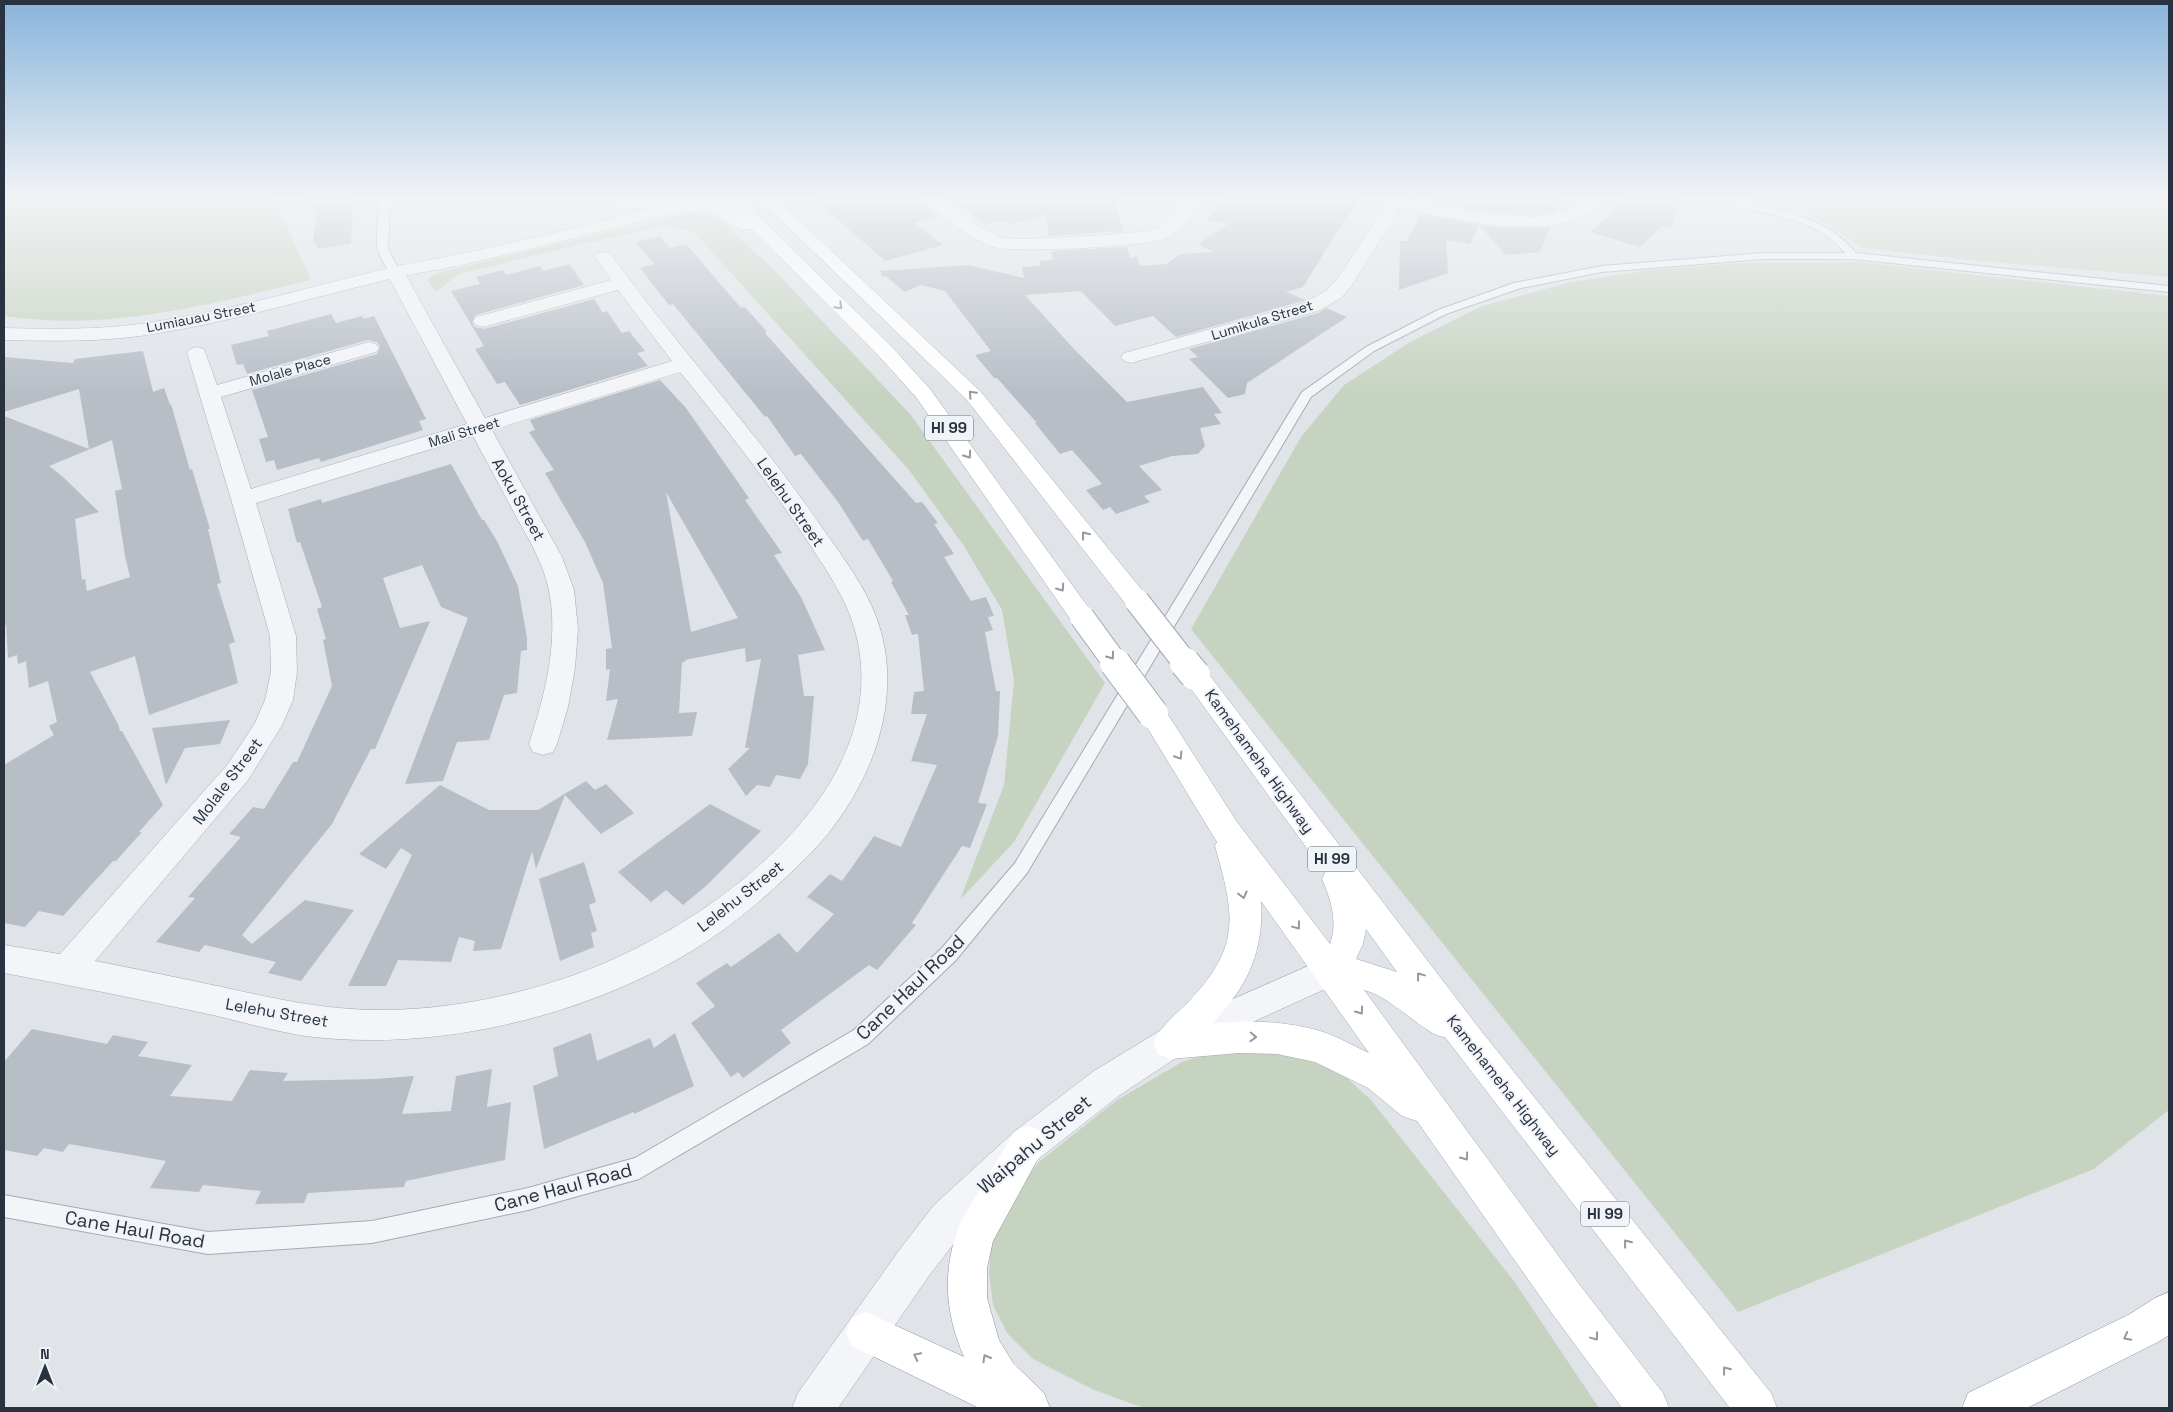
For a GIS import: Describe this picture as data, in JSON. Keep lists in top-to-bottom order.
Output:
{
  "streets": {
    "main road": ["HI 99", "Kamehameha Highway"],
    "street": [
      "Lumiauau Street",
      "Lumikula Street",
      "Molale Place",
      "Mali Street",
      "Aoku Street",
      "Lelehu Street",
      "Molale Street",
      "Waipahu Street"
    ],
    "lane": ["Cane Haul Road"]
  },
  "crossings": [
    ["Lumiauau Street", "Aoku Street"],
    ["Molale Place", "Molale Street"],
    ["HI 99", "Waipahu Street"],
    ["Mali Street", "Aoku Street"],
    ["Mali Street", "Lelehu Street"],
    ["Mali Street", "Molale Street"],
    ["Lelehu Street", "Molale Street"]
  ],
  "north": "top"
}
